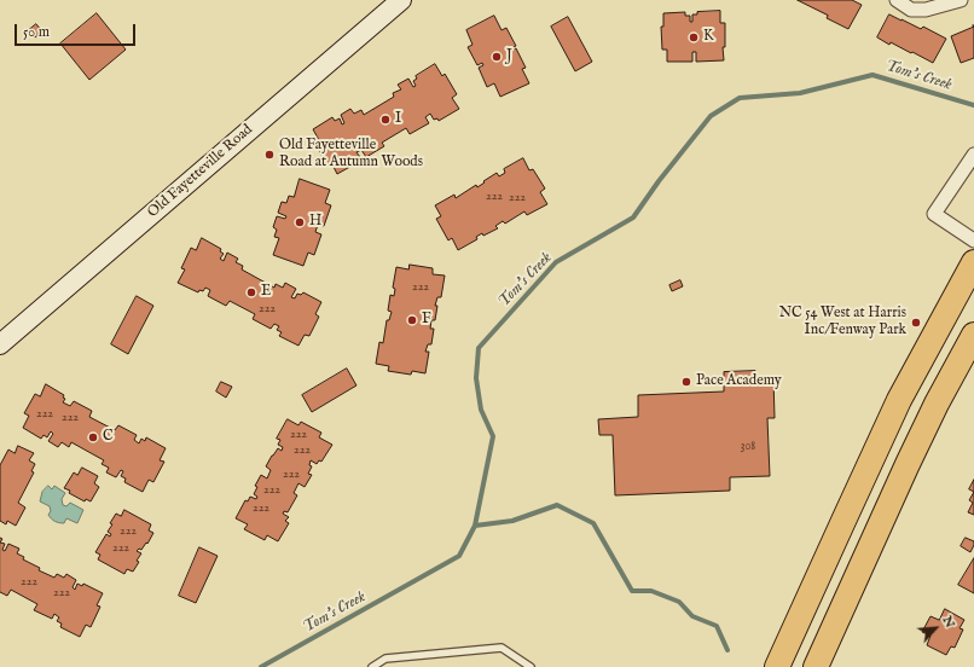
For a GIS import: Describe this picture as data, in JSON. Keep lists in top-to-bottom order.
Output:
{
  "streets": {
    "street": ["Old Fayetteville Road"]
  },
  "water": ["Tom's Creek"],
  "places": [
    "K",
    "J",
    "I",
    "Old Fayetteville Road at Autumn Woods",
    "H",
    "E",
    "F",
    "NC 54 West at Harris Inc/Fenway Park",
    "Pace Academy",
    "C"
  ],
  "house_numbers": [
    "222",
    "222",
    "222",
    "222",
    "222",
    "222",
    "222",
    "308",
    "222",
    "222",
    "222",
    "222",
    "222",
    "222",
    "222",
    "222"
  ],
  "scale_bar": "50 m",
  "north": "top right"
}
